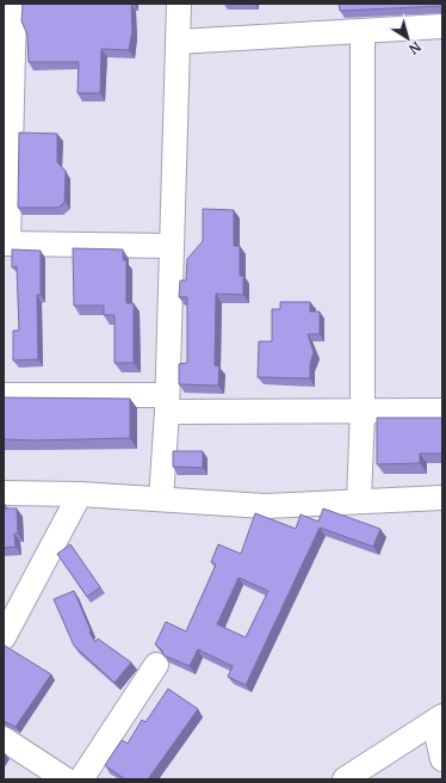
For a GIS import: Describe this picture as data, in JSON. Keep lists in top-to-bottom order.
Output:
{
  "north": "bottom right"
}
